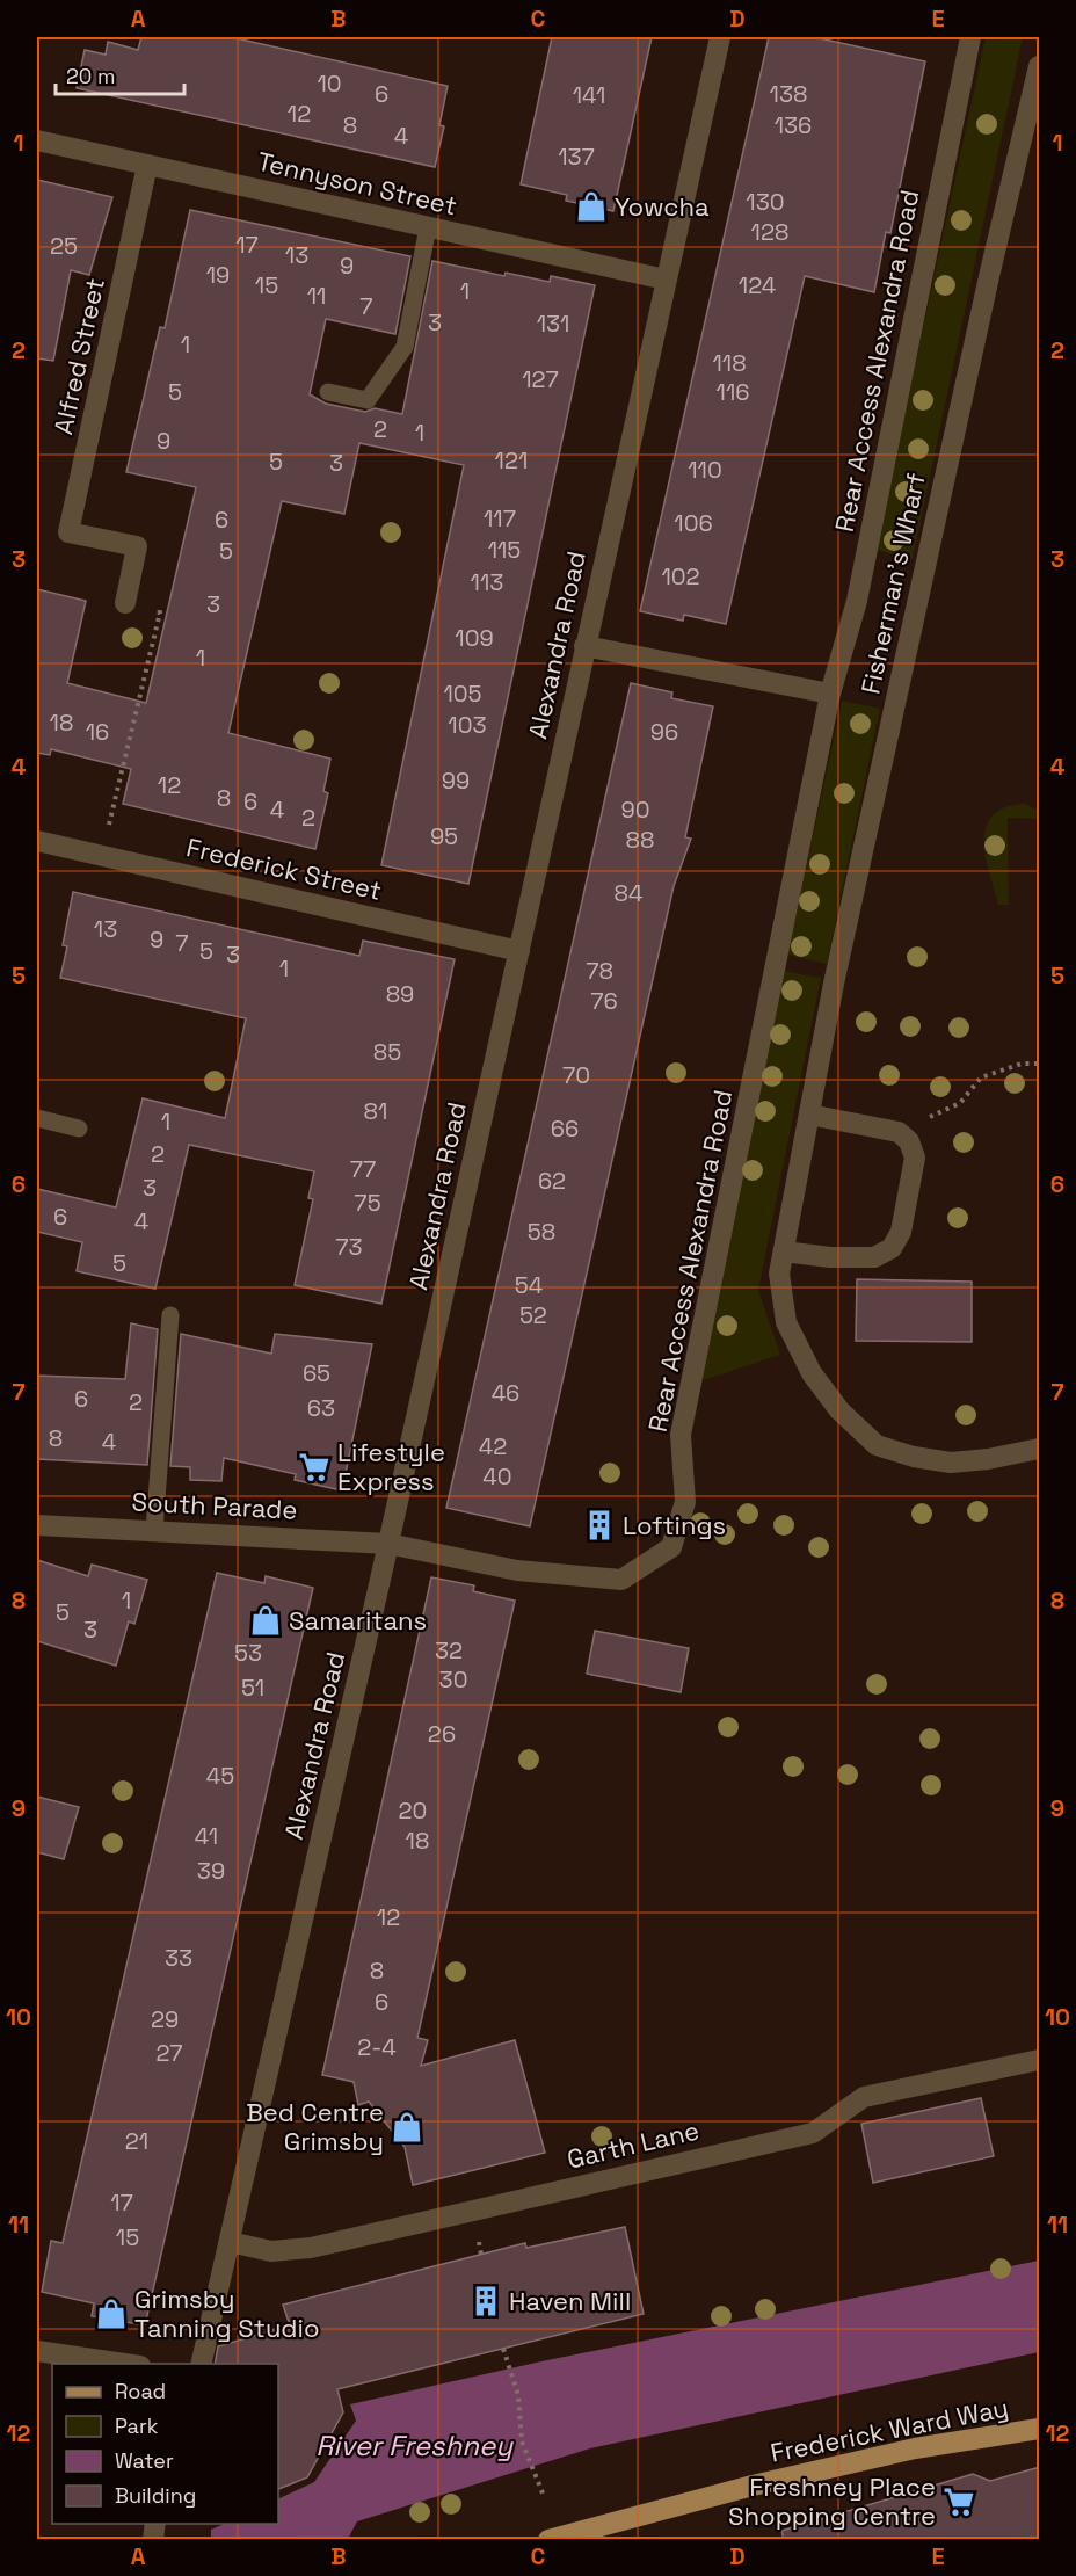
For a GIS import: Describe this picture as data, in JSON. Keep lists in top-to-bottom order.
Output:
{
  "streets": {
    "main road": ["Frederick Ward Way"],
    "street": [
      "Tennyson Street",
      "Alfred Street",
      "Rear Access Alexandra Road",
      "Fisherman's Wharf",
      "Alexandra Road",
      "Frederick Street",
      "South Parade",
      "Garth Lane"
    ]
  },
  "crossings": [
    ["Tennyson Street", "Alfred Street"],
    ["Tennyson Street", "Alexandra Road"],
    ["Rear Access Alexandra Road", "Alexandra Road"],
    ["Rear Access Alexandra Road", "South Parade"],
    ["Alexandra Road", "Frederick Street"],
    ["Alexandra Road", "South Parade"],
    ["Alexandra Road", "Garth Lane"]
  ],
  "water": ["River Freshney"],
  "places": {
    "shop": [
      "Yowcha",
      "Samaritans",
      "Bed Centre Grimsby",
      "Grimsby Tanning Studio"
    ],
    "supermarket": ["Lifestyle Express", "Freshney Place Shopping Centre"],
    "building": ["Loftings", "Haven Mill"]
  },
  "house_numbers": [
    "10",
    "6",
    "138",
    "141",
    "12",
    "8",
    "136",
    "4",
    "137",
    "130",
    "128",
    "17",
    "25",
    "13",
    "9",
    "19",
    "15",
    "124",
    "1",
    "11",
    "7",
    "3",
    "131",
    "1",
    "118",
    "127",
    "5",
    "116",
    "2",
    "1",
    "9",
    "121",
    "5",
    "3",
    "110",
    "117",
    "6",
    "106",
    "115",
    "5",
    "102",
    "113",
    "3",
    "109",
    "1",
    "105",
    "18",
    "103",
    "16",
    "96",
    "99",
    "12",
    "8",
    "6",
    "4",
    "90",
    "2",
    "95",
    "88",
    "84",
    "13",
    "9",
    "7",
    "5",
    "3",
    "1",
    "78",
    "89",
    "76",
    "85",
    "70",
    "81",
    "1",
    "66",
    "2",
    "77",
    "62",
    "3",
    "75",
    "6",
    "4",
    "58",
    "73",
    "5",
    "54",
    "52",
    "65",
    "46",
    "6",
    "2",
    "63",
    "8",
    "4",
    "42",
    "40",
    "1",
    "5",
    "3",
    "32",
    "53",
    "30",
    "51",
    "26",
    "45",
    "20",
    "41",
    "18",
    "39",
    "12",
    "33",
    "8",
    "6",
    "29",
    "2-4",
    "27",
    "21",
    "17",
    "15"
  ],
  "legend": [
    "Road",
    "Park",
    "Water",
    "Building"
  ],
  "scale_bar": "20 m",
  "grid": {
    "columns": [
      "A",
      "B",
      "C",
      "D",
      "E"
    ],
    "rows": [
      "1",
      "2",
      "3",
      "4",
      "5",
      "6",
      "7",
      "8",
      "9",
      "10",
      "11",
      "12"
    ]
  }
}
